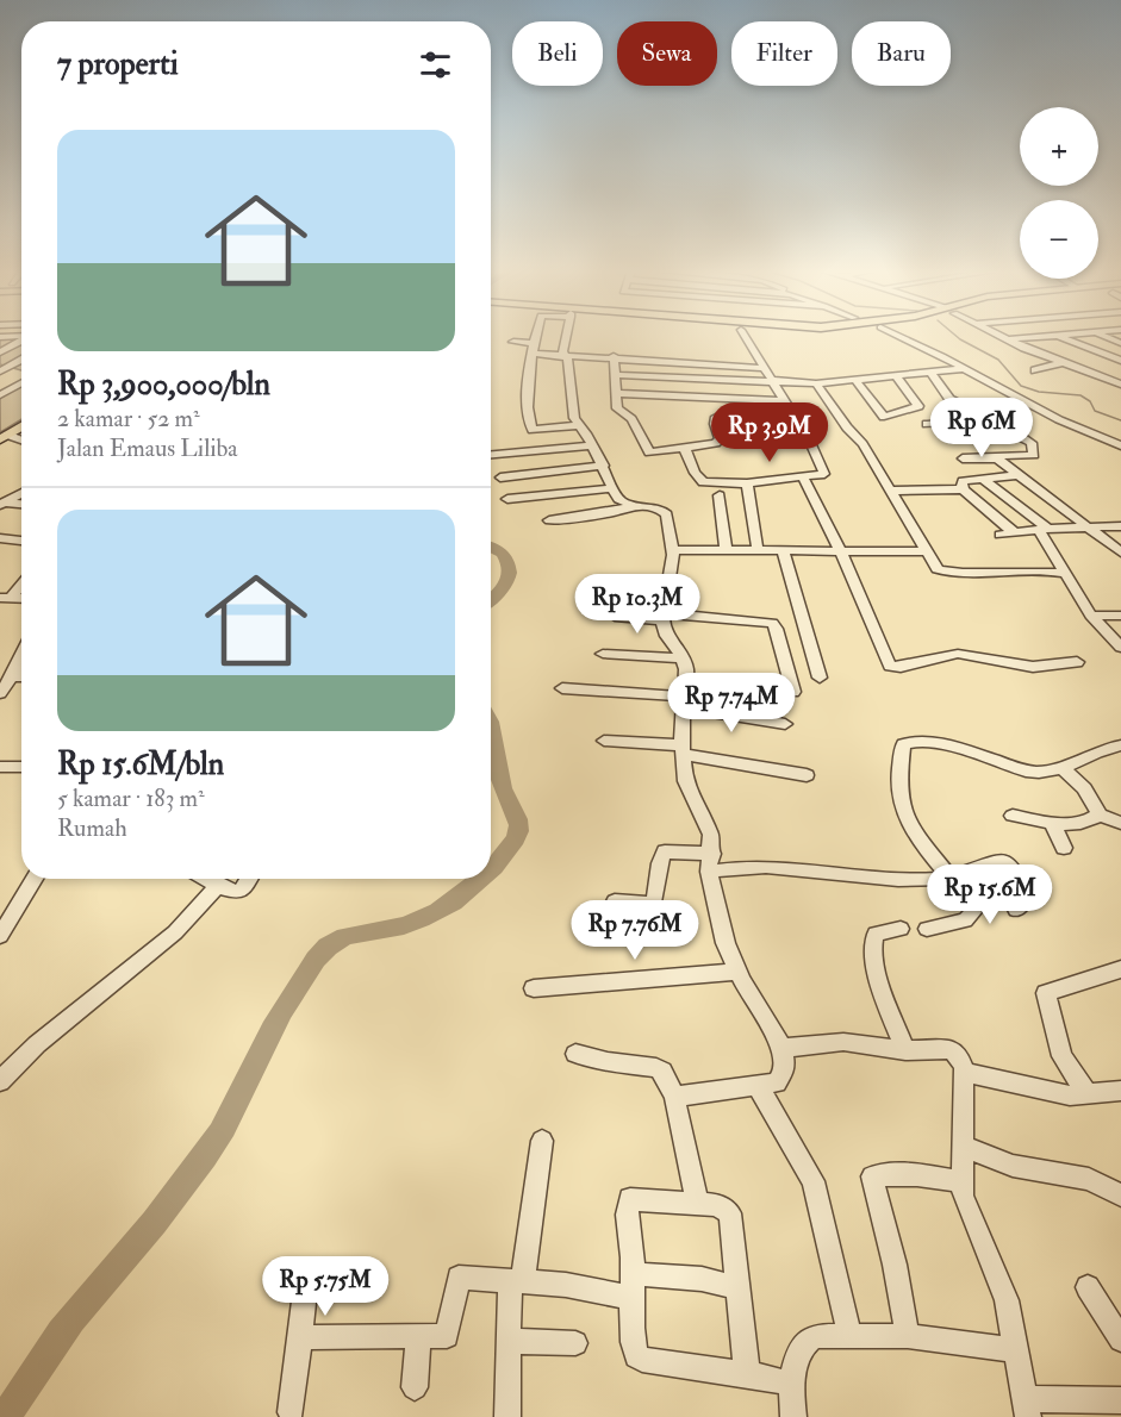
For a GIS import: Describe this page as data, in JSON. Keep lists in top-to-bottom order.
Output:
{
  "page": {
    "chip": [
      "Beli",
      "Sewa",
      "Filter",
      "Baru"
    ],
    "heading": "7 properti",
    "map_buttons": ["+", "−"],
    "list": [
      {
        "name": "Rp 3,900,000/bln",
        "note": "2 kamar · 52 m² · Jalan Emaus Liliba"
      },
      {
        "name": "Rp 15.6M/bln",
        "note": "5 kamar · 183 m² · Rumah"
      }
    ],
    "price": [
      "Rp 6M",
      "Rp 3.9M",
      "Rp 10.3M",
      "Rp 7.74M",
      "Rp 15.6M",
      "Rp 7.76M",
      "Rp 5.75M"
    ]
  }
}
